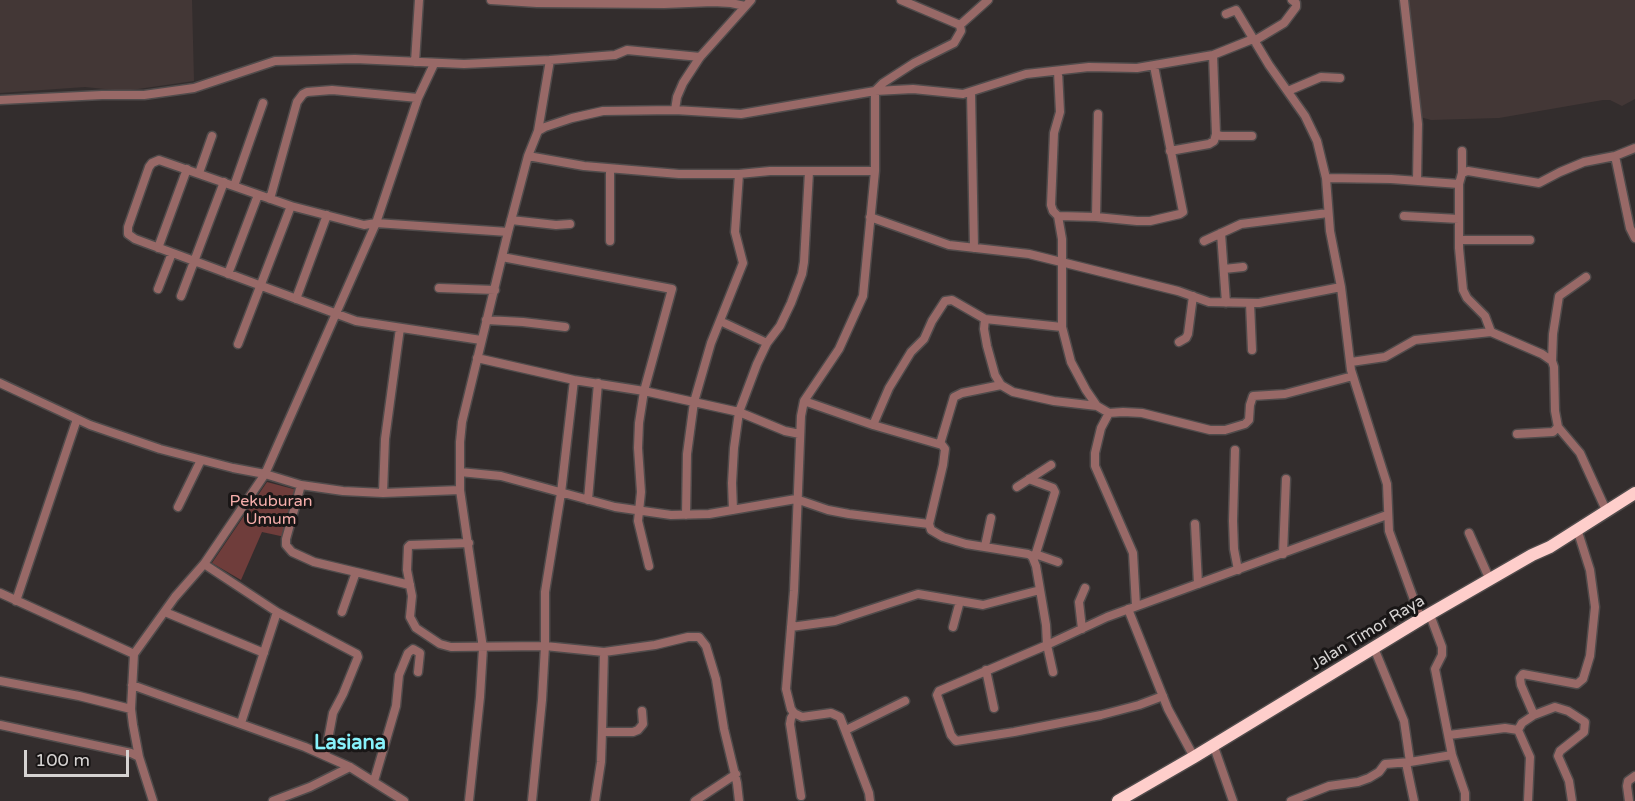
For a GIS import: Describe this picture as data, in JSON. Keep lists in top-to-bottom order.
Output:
{
  "streets": {
    "highway": ["Jalan Timor Raya"]
  },
  "districts": ["Lasiana"],
  "parks": ["Pekuburan Umum"],
  "scale_bar": "100 m"
}
